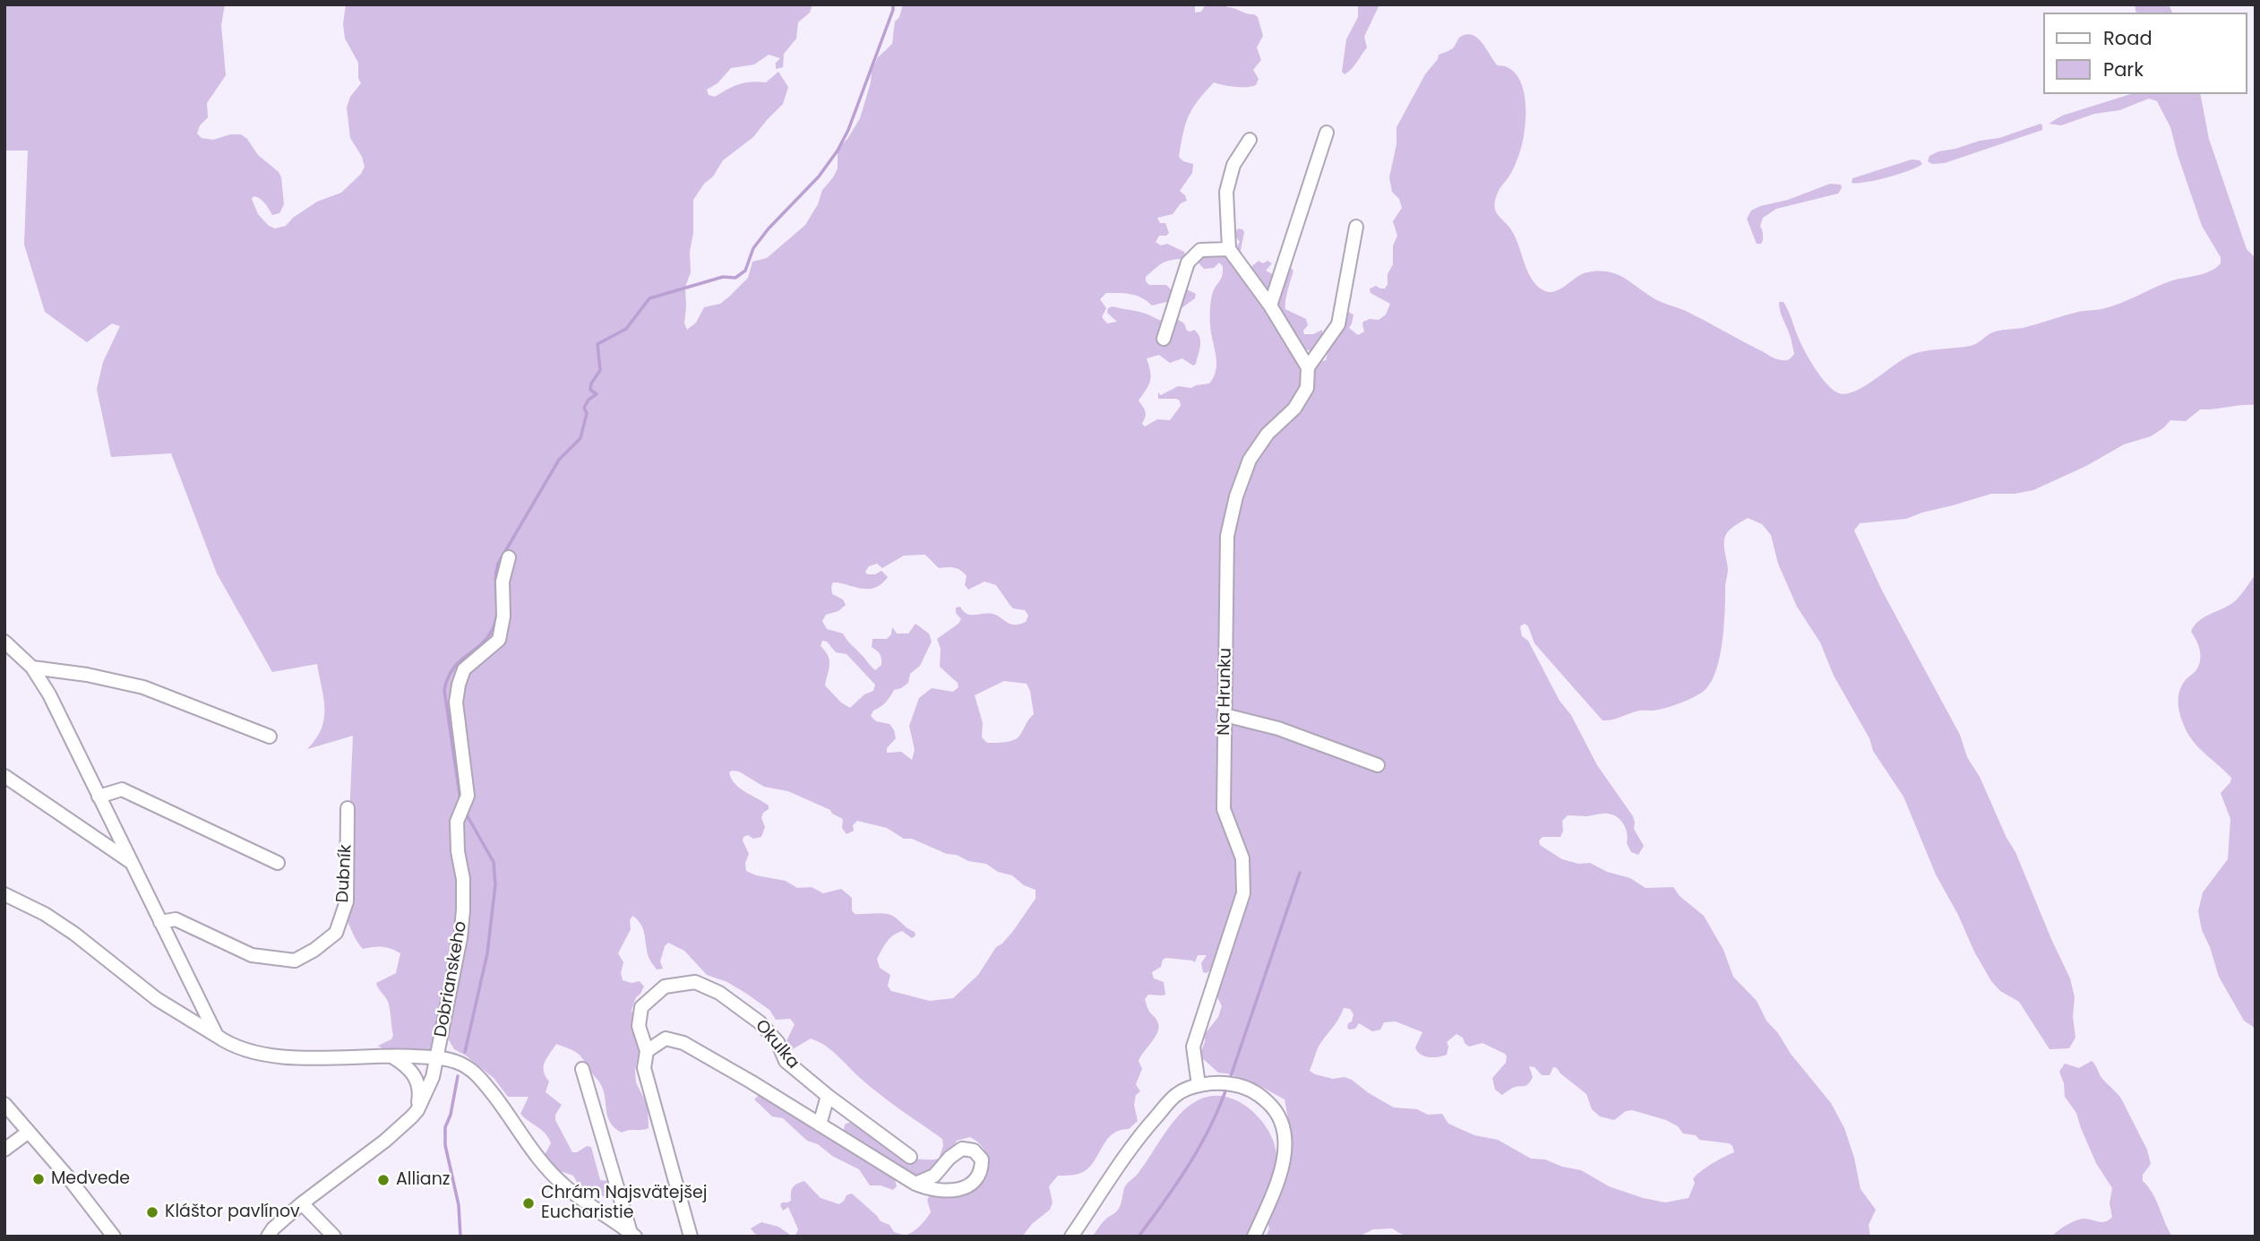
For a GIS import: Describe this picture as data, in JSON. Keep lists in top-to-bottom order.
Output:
{
  "streets": {
    "street": [
      "Na Hrunku",
      "Dubník",
      "Dobrianskeho",
      "Okulka"
    ]
  },
  "places": [
    "Medvede",
    "Allianz",
    "Chrám Najsvätejšej Eucharistie",
    "Kláštor pavlínov"
  ],
  "legend": ["Road", "Park"]
}
